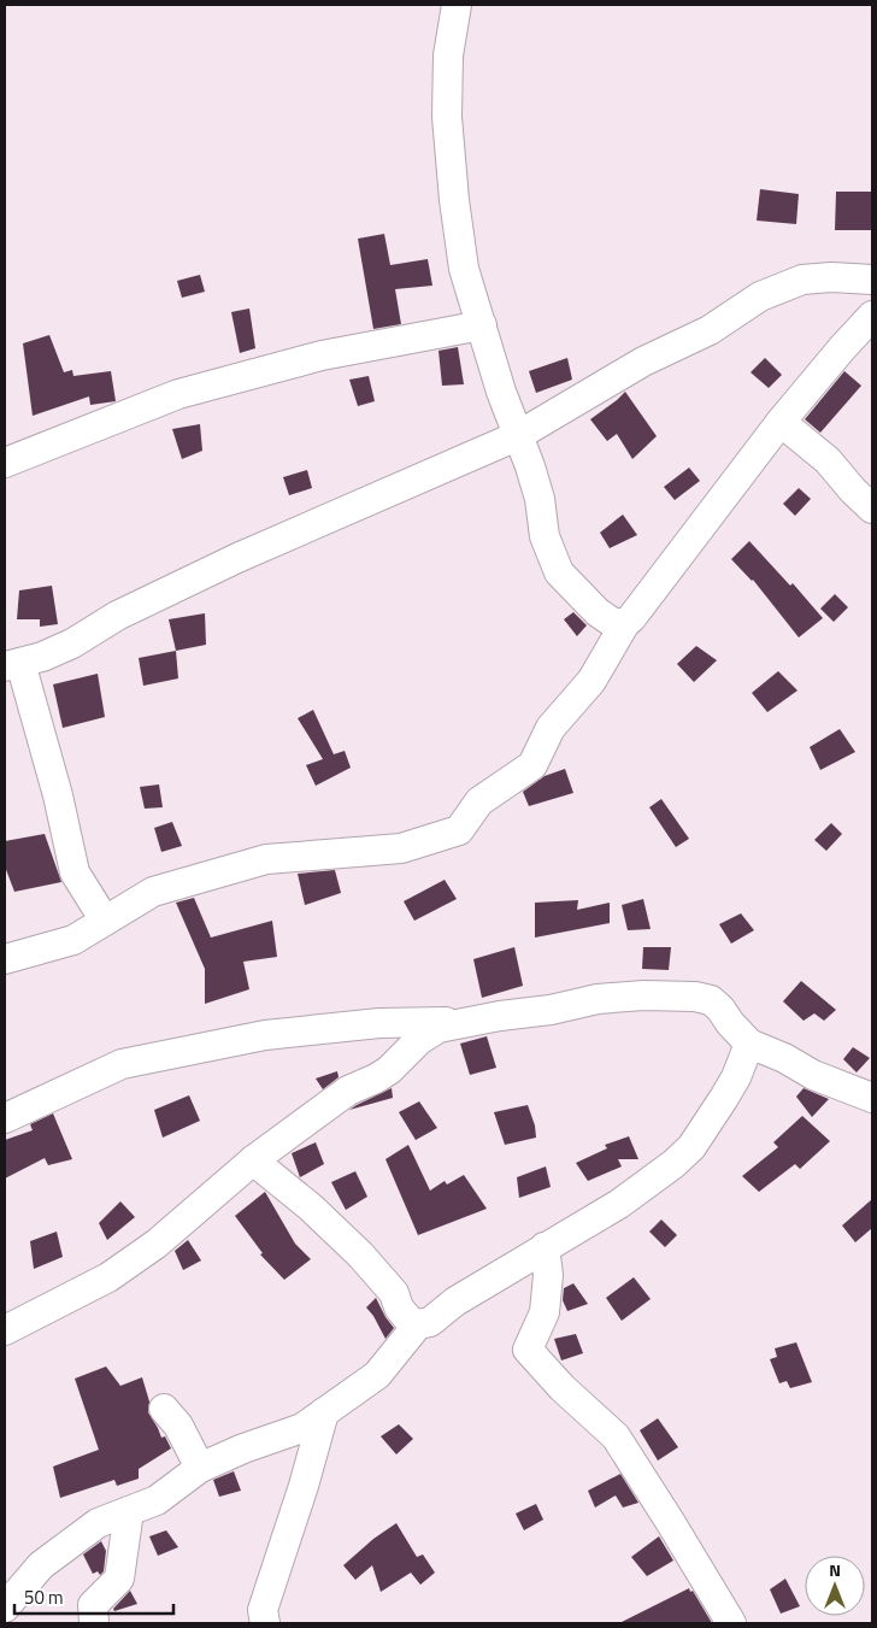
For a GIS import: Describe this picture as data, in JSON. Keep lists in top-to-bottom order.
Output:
{
  "scale_bar": "50 m",
  "north": "top"
}
